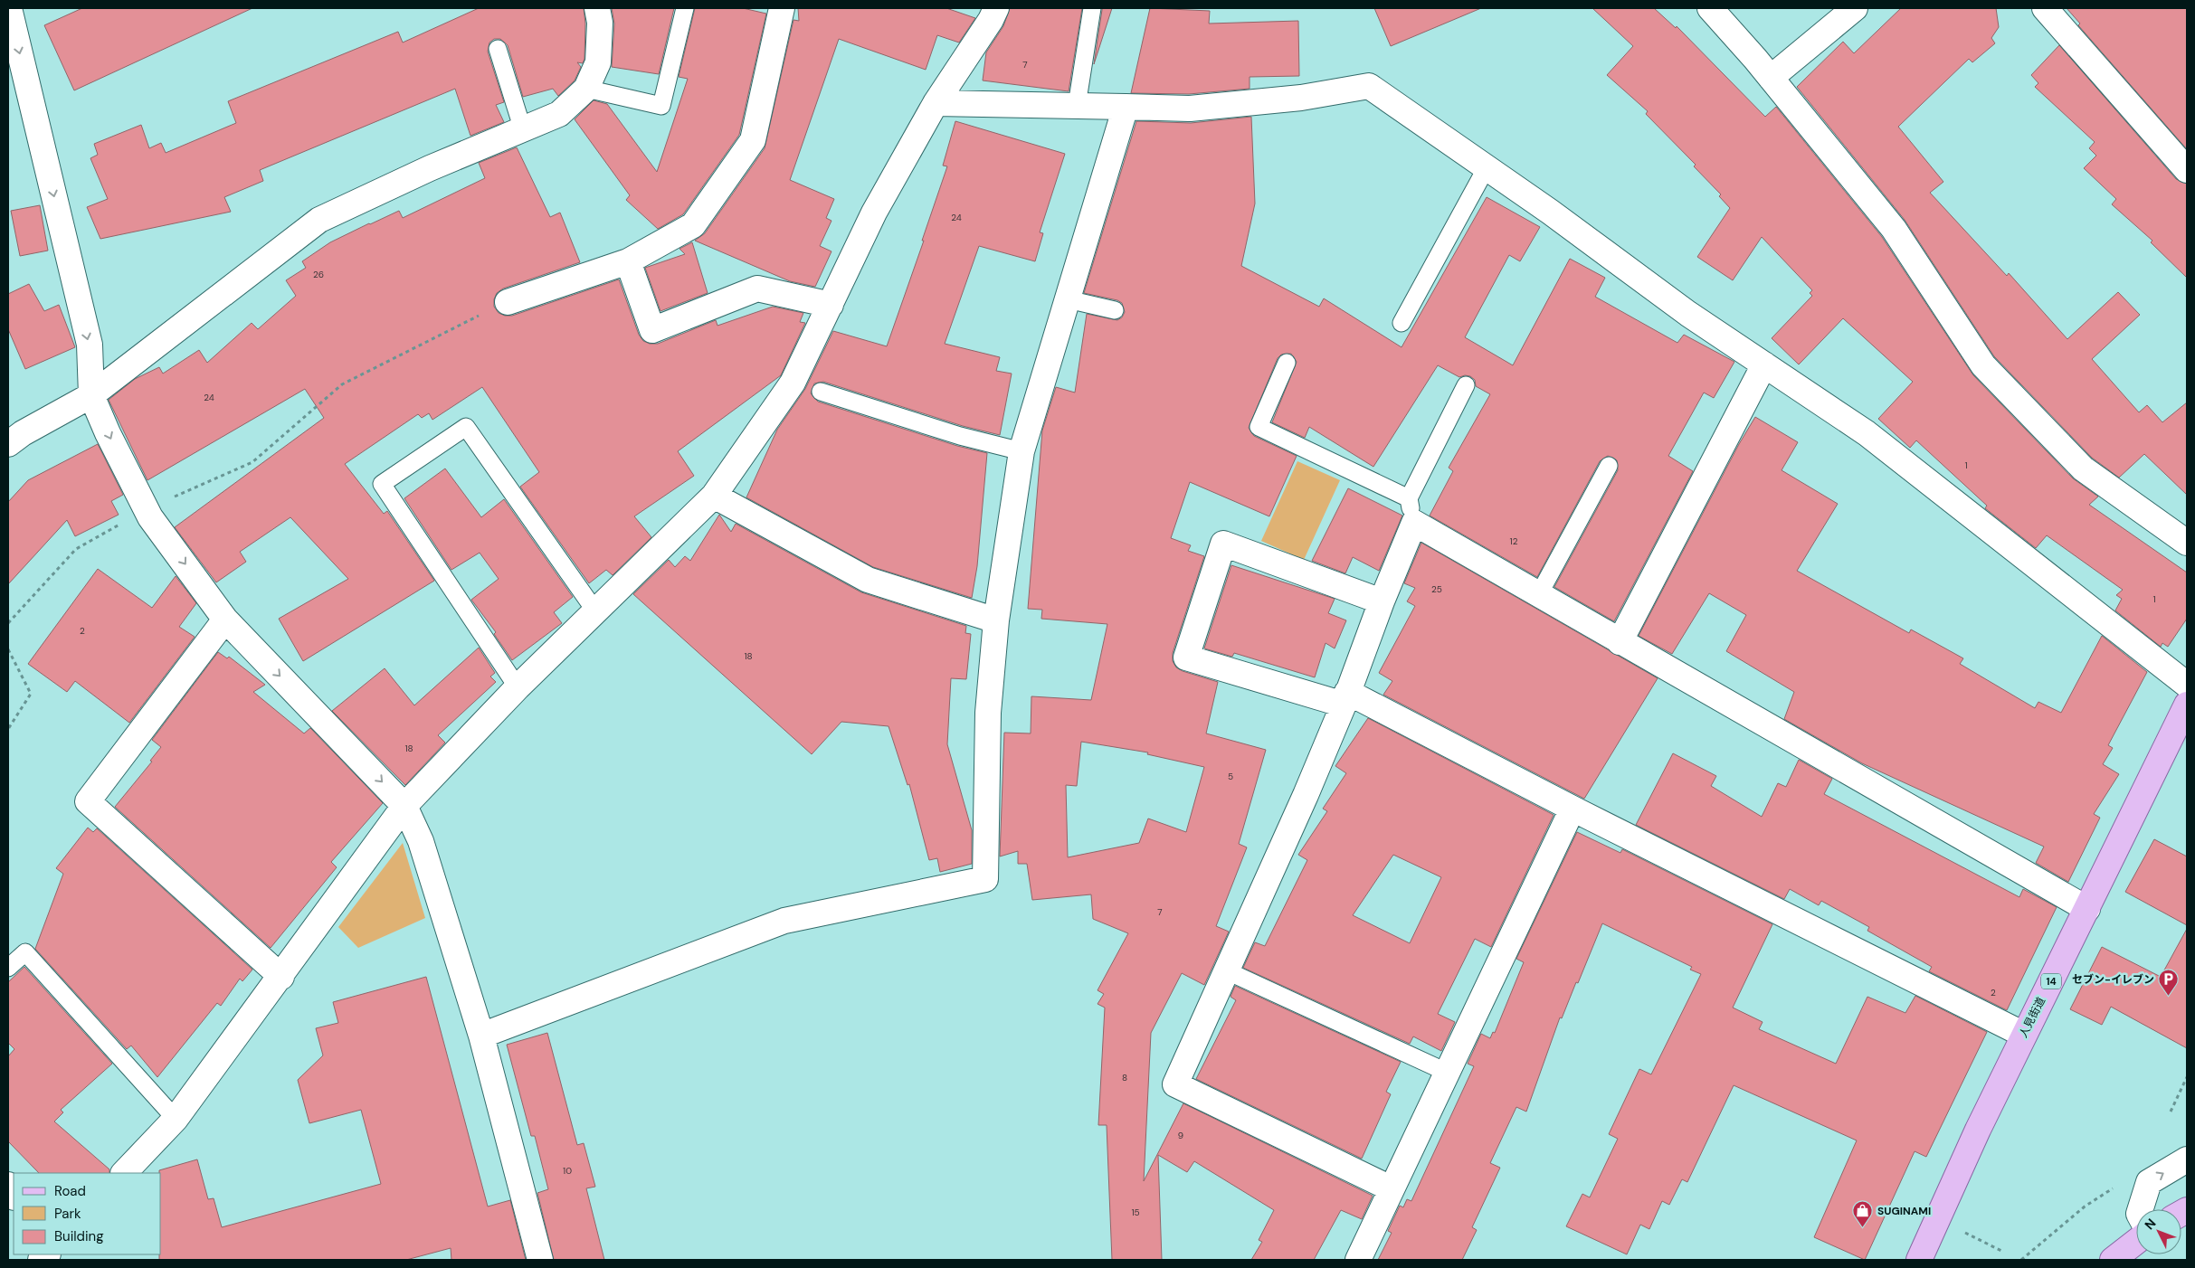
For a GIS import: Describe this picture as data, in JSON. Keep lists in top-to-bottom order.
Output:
{
  "streets": {
    "main road": ["14", "人見街道"]
  },
  "places": {
    "parking": ["セブン-イレブン"],
    "shop": ["SUGINAMI"]
  },
  "house_numbers": [
    "7",
    "24",
    "26",
    "24",
    "1",
    "12",
    "25",
    "1",
    "2",
    "18",
    "18",
    "5",
    "7",
    "2",
    "8",
    "9",
    "10",
    "15"
  ],
  "legend": ["Road", "Park", "Building"],
  "north": "top left"
}
